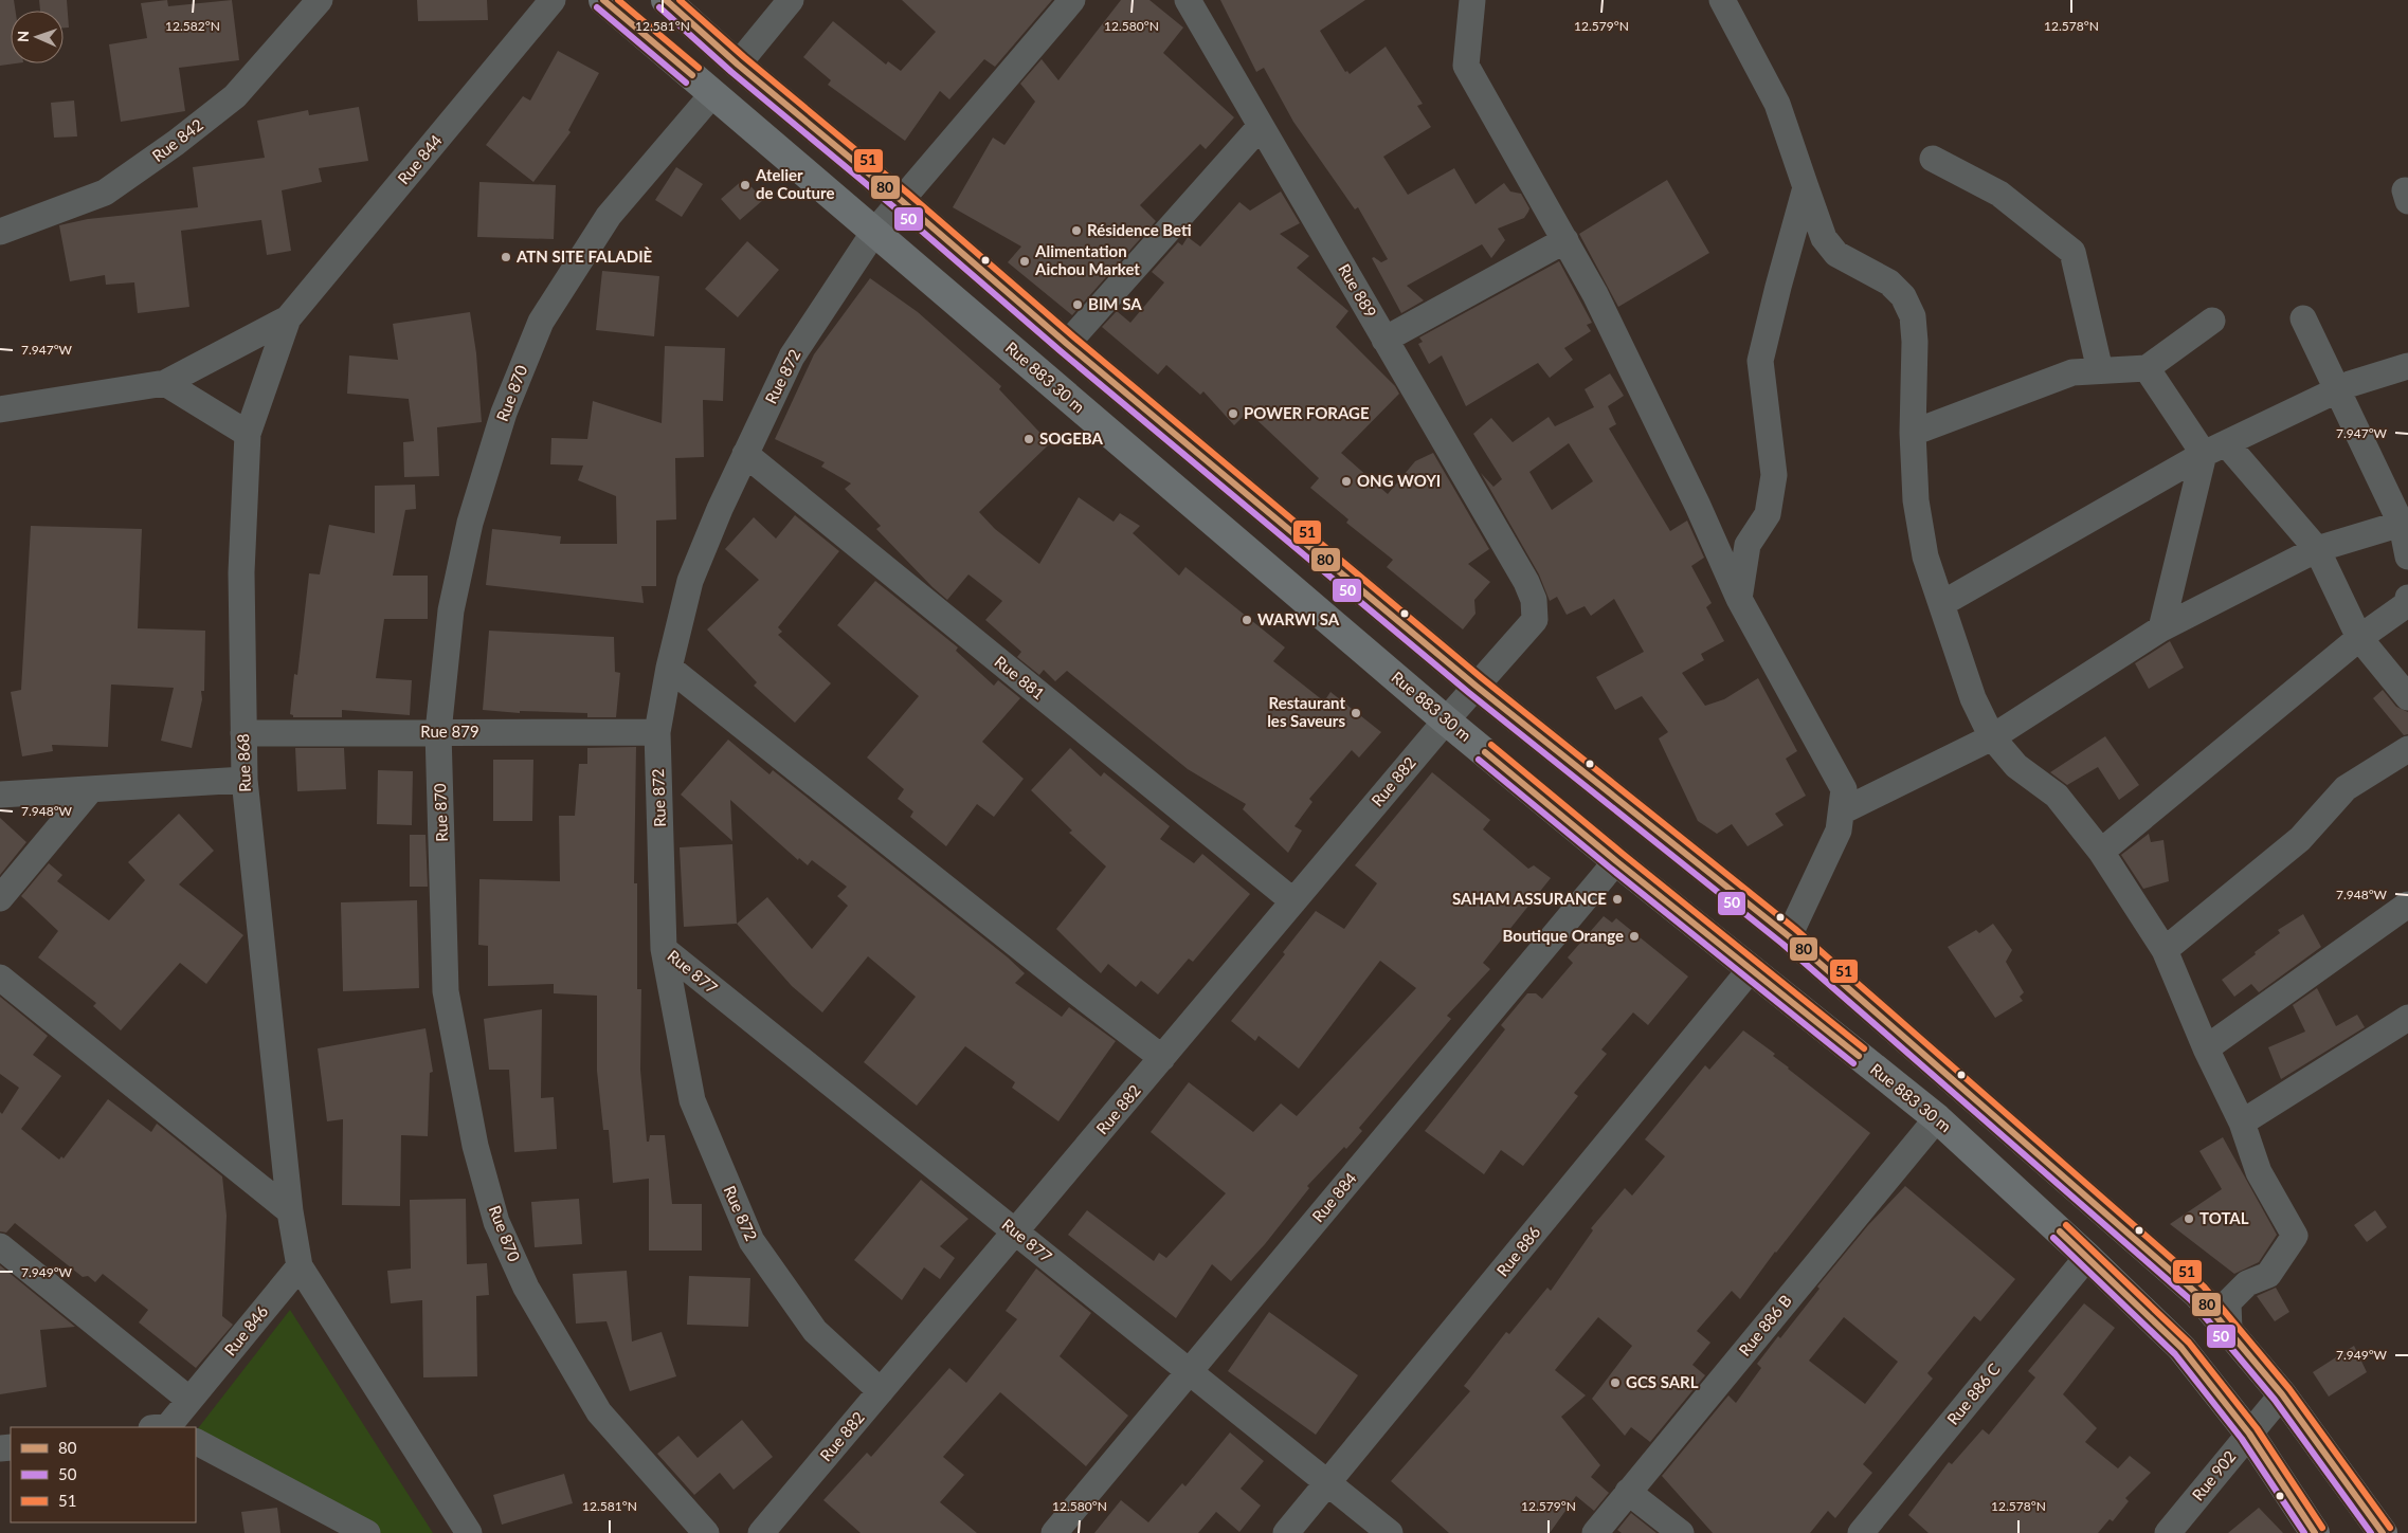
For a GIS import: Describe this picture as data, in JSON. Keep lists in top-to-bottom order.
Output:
{
  "streets": {
    "main road": ["Rue 883 30 m"],
    "street": [
      "Rue 842",
      "Rue 844",
      "Rue 889",
      "Rue 872",
      "Rue 870",
      "Rue 881",
      "Rue 879",
      "Rue 868",
      "Rue 882",
      "Rue 877",
      "Rue 884",
      "Rue 886",
      "Rue 886 B",
      "Rue 846",
      "Rue 886 C",
      "Rue 902"
    ]
  },
  "crossings": [
    ["Rue 844", "Rue 868"],
    ["Rue 889", "Rue 882"],
    ["Rue 872", "Rue 883 30 m"],
    ["Rue 872", "Rue 881"],
    ["Rue 872", "Rue 879"],
    ["Rue 872", "Rue 882"],
    ["Rue 872", "Rue 877"],
    ["Rue 883 30 m", "Rue 870"],
    ["Rue 883 30 m", "Rue 882"],
    ["Rue 883 30 m", "Rue 884"],
    ["Rue 883 30 m", "Rue 886"],
    ["Rue 883 30 m", "Rue 886 B"],
    ["Rue 883 30 m", "Rue 886 C"],
    ["Rue 883 30 m", "Rue 902"],
    ["Rue 870", "Rue 879"],
    ["Rue 881", "Rue 882"],
    ["Rue 879", "Rue 868"],
    ["Rue 882", "Rue 877"],
    ["Rue 877", "Rue 884"],
    ["Rue 877", "Rue 886"]
  ],
  "places": [
    "Atelier de Couture",
    "Résidence Beti",
    "ATN SITE FALADIÈ",
    "Alimentation Aichou Market",
    "BIM SA",
    "POWER FORAGE",
    "SOGEBA",
    "ONG WOYI",
    "WARWI SA",
    "Restaurant les Saveurs",
    "SAHAM ASSURANCE",
    "Boutique Orange",
    "TOTAL",
    "GCS SARL"
  ],
  "lines": ["transit line 80", "transit line 51", "transit line 50"],
  "legend": ["80", "50", "51"],
  "north": "left",
  "coordinates": [
    "12.582°N",
    "12.581°N",
    "12.580°N",
    "12.579°N",
    "12.578°N",
    "7.947°W",
    "7.948°W",
    "7.949°W"
  ]
}
